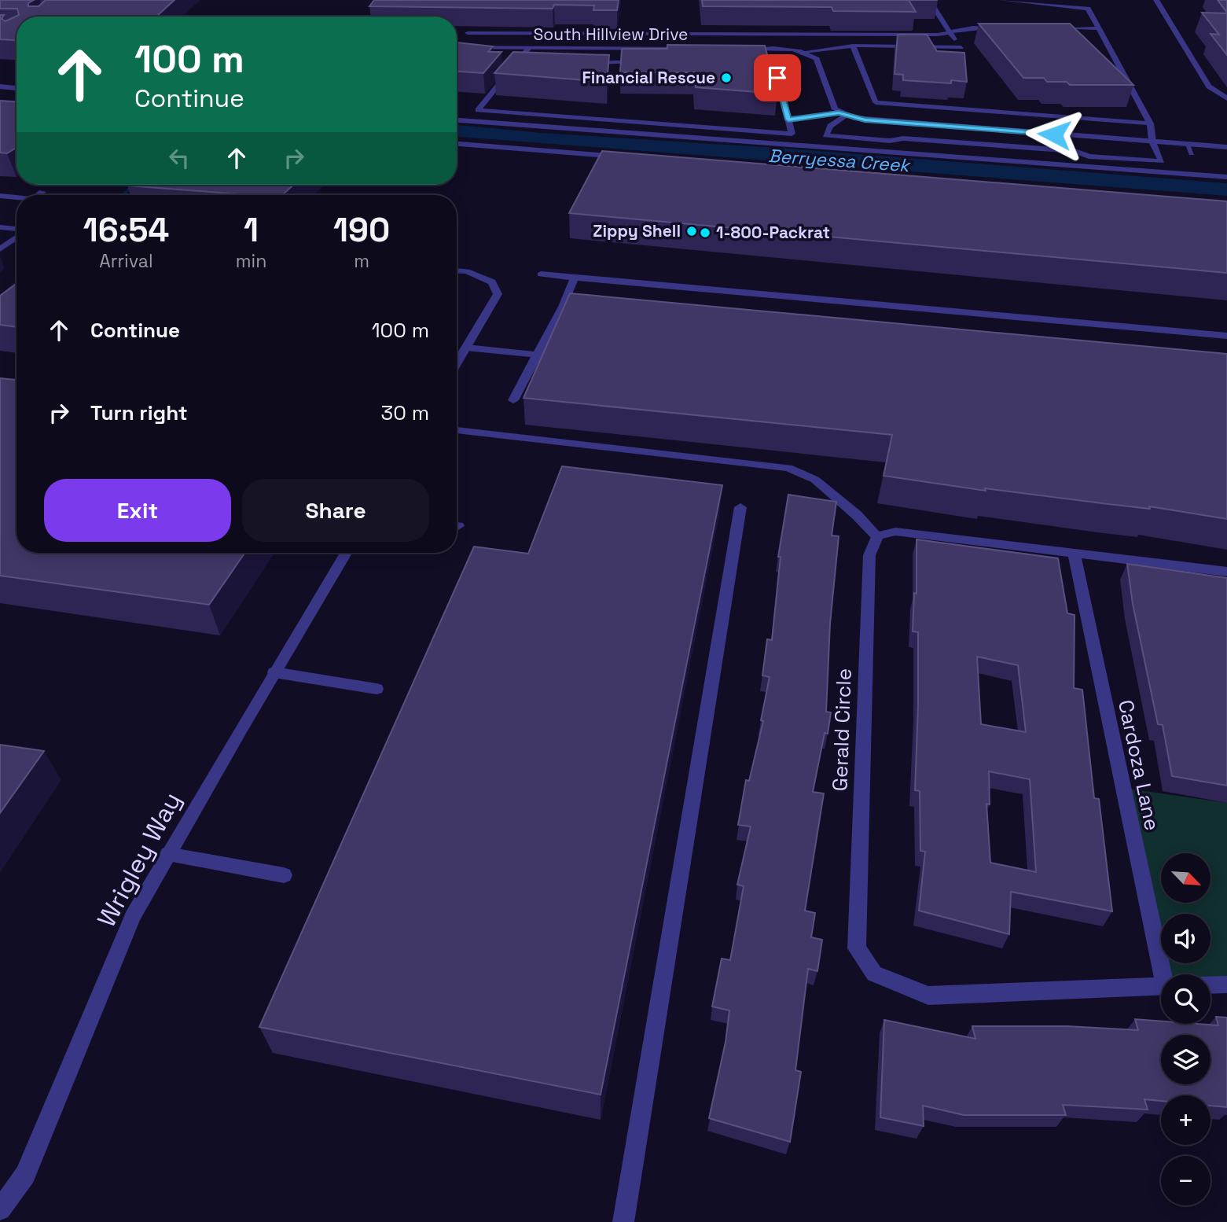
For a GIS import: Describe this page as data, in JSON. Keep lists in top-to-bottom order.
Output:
{
  "streets": {
    "street": [
      "South Hillview Drive",
      "Gerald Circle",
      "Cardoza Lane",
      "Wrigley Way"
    ]
  },
  "water": ["Berryessa Creek"],
  "places": ["Financial Rescue", "Zippy Shell", "1-800-Packrat"],
  "north": "bottom right",
  "page": {
    "turn": ["100 m", "Continue"],
    "eta": [
      "16:54",
      "Arrival",
      "1",
      "min",
      "190",
      "m"
    ],
    "list": [
      {
        "name": "Continue",
        "value": "100 m"
      },
      {
        "name": "Turn right",
        "value": "30 m"
      }
    ],
    "buttons": ["Exit", "Share"],
    "map_buttons": ["+", "−"]
  }
}
